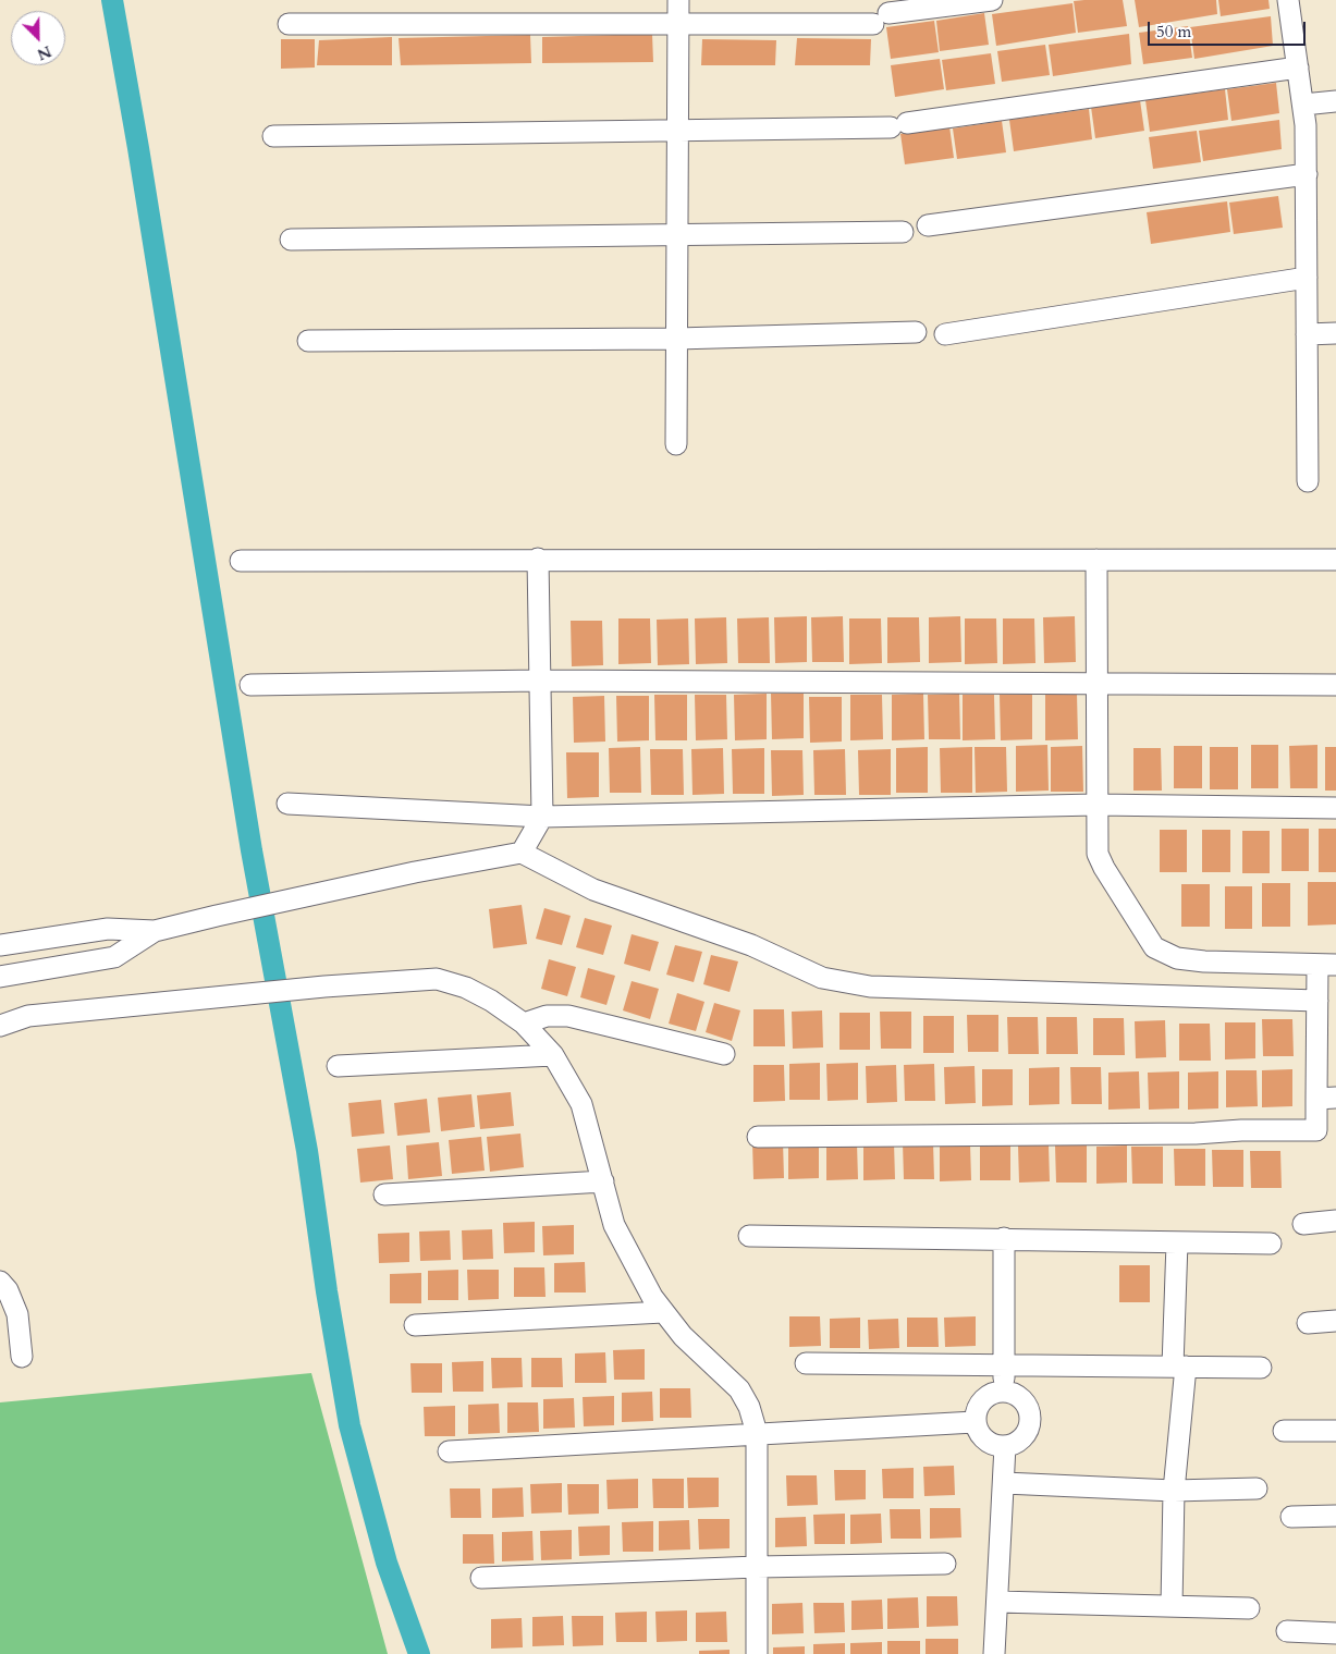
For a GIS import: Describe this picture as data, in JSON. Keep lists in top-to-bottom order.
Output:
{
  "scale_bar": "50 m",
  "north": "bottom right"
}
